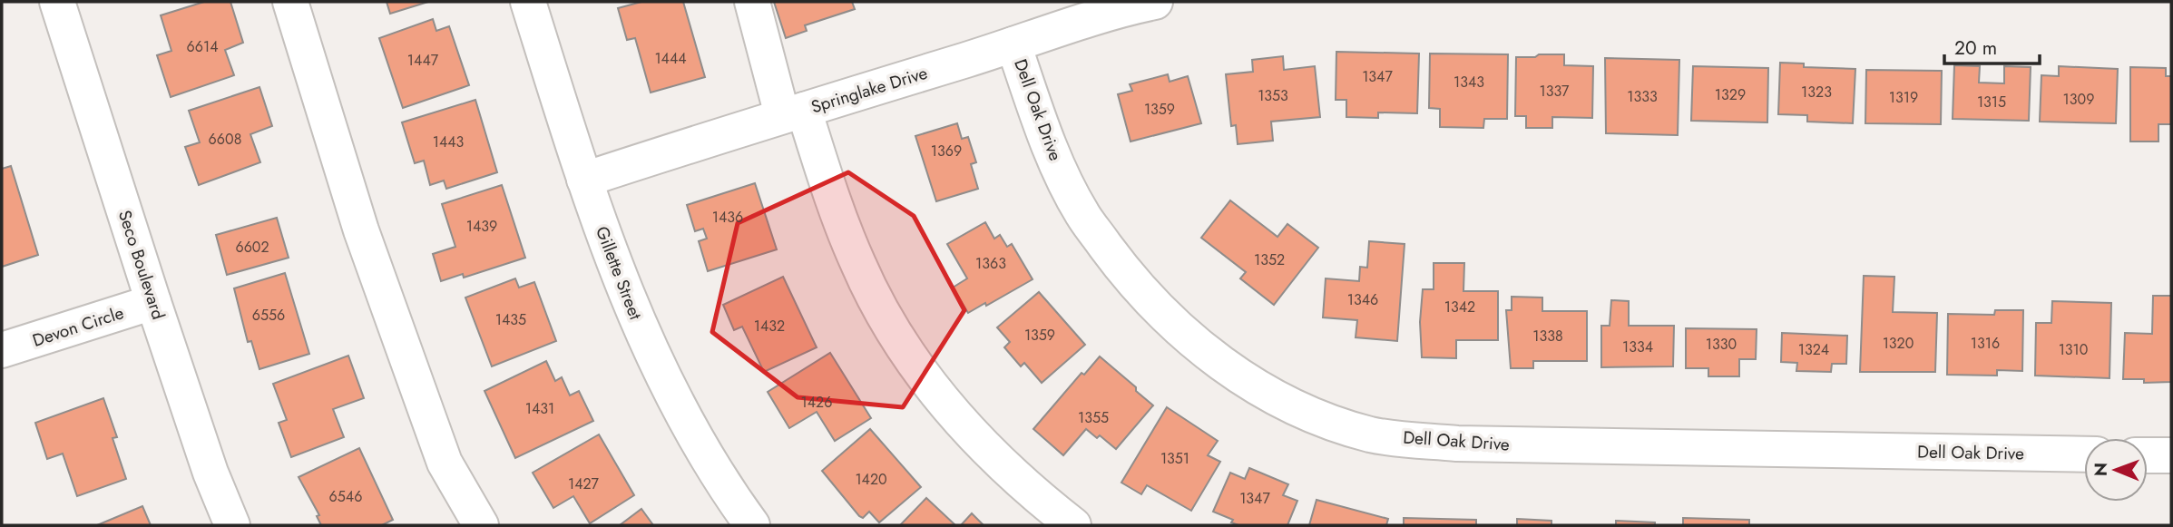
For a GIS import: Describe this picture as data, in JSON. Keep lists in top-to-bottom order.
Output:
{
  "streets": {
    "street": [
      "Springlake Drive",
      "Dell Oak Drive",
      "Seco Boulevard",
      "Gillette Street",
      "Devon Circle"
    ]
  },
  "crossings": [
    ["Springlake Drive", "Dell Oak Drive"],
    ["Springlake Drive", "Gillette Street"],
    ["Seco Boulevard", "Devon Circle"]
  ],
  "house_numbers": [
    "6614",
    "1444",
    "1447",
    "1347",
    "1343",
    "1337",
    "1323",
    "1329",
    "1353",
    "1333",
    "1319",
    "1309",
    "1315",
    "1359",
    "6608",
    "1443",
    "1369",
    "1436",
    "1439",
    "6602",
    "1352",
    "1363",
    "1346",
    "1342",
    "6556",
    "1435",
    "1432",
    "1359",
    "1338",
    "1320",
    "1316",
    "1330",
    "1334",
    "1324",
    "1310",
    "1426",
    "1431",
    "1355",
    "1351",
    "1420",
    "1427",
    "6546",
    "1347"
  ],
  "scale_bar": "20 m",
  "north": "left"
}
